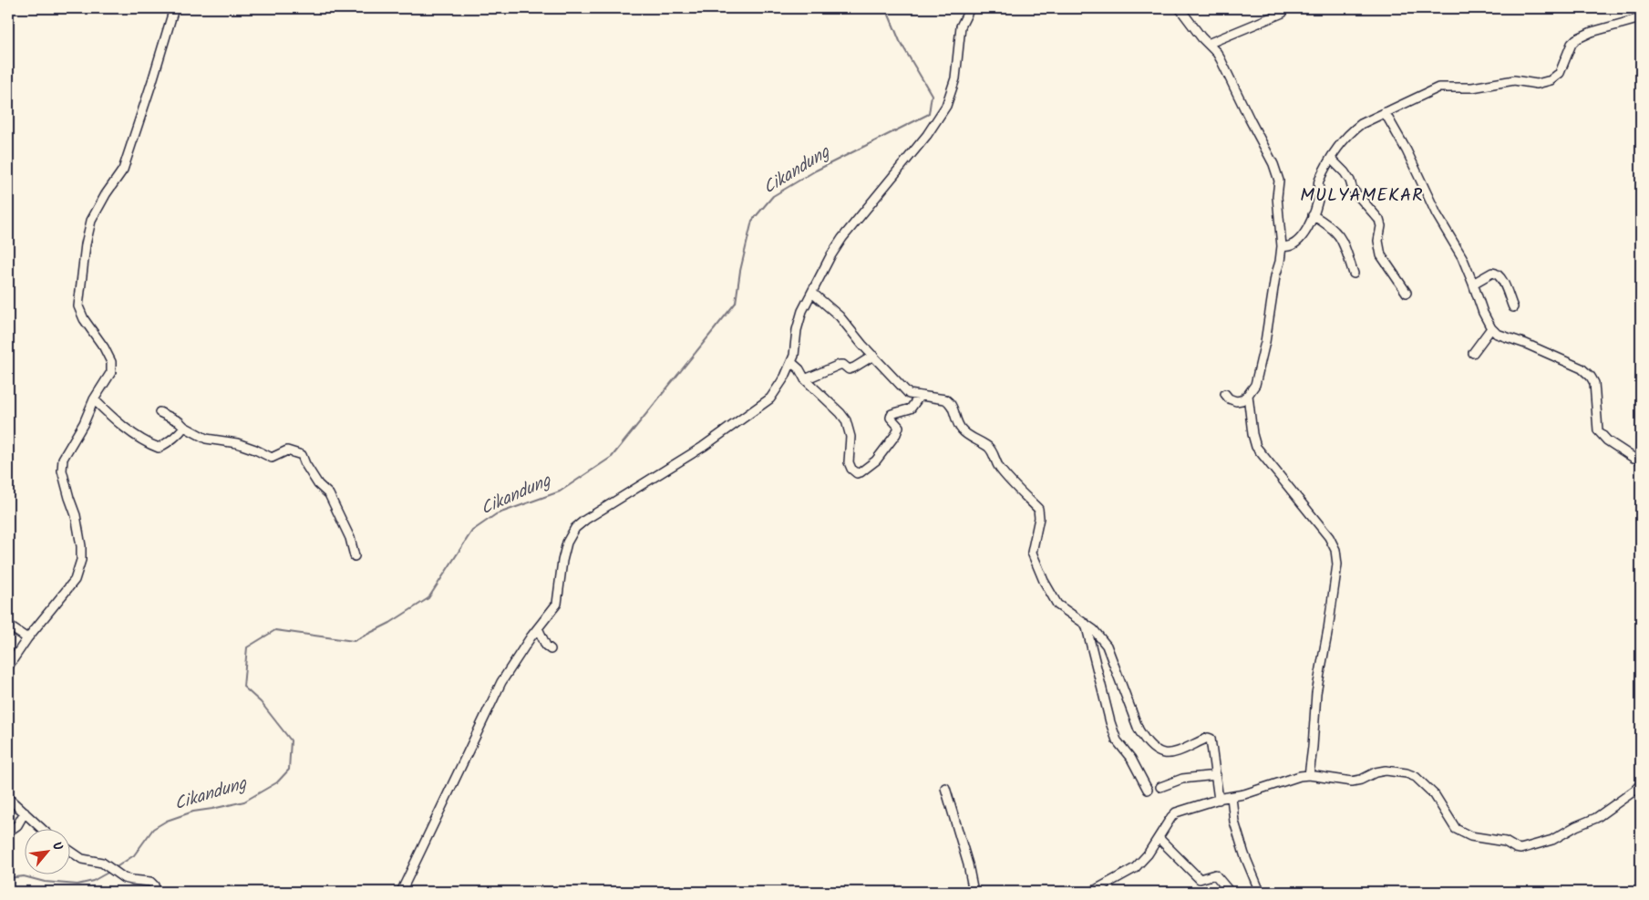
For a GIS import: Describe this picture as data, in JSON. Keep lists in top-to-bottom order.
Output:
{
  "districts": ["MULYAMEKAR"],
  "water": ["Cikandung"],
  "north": "top right"
}
